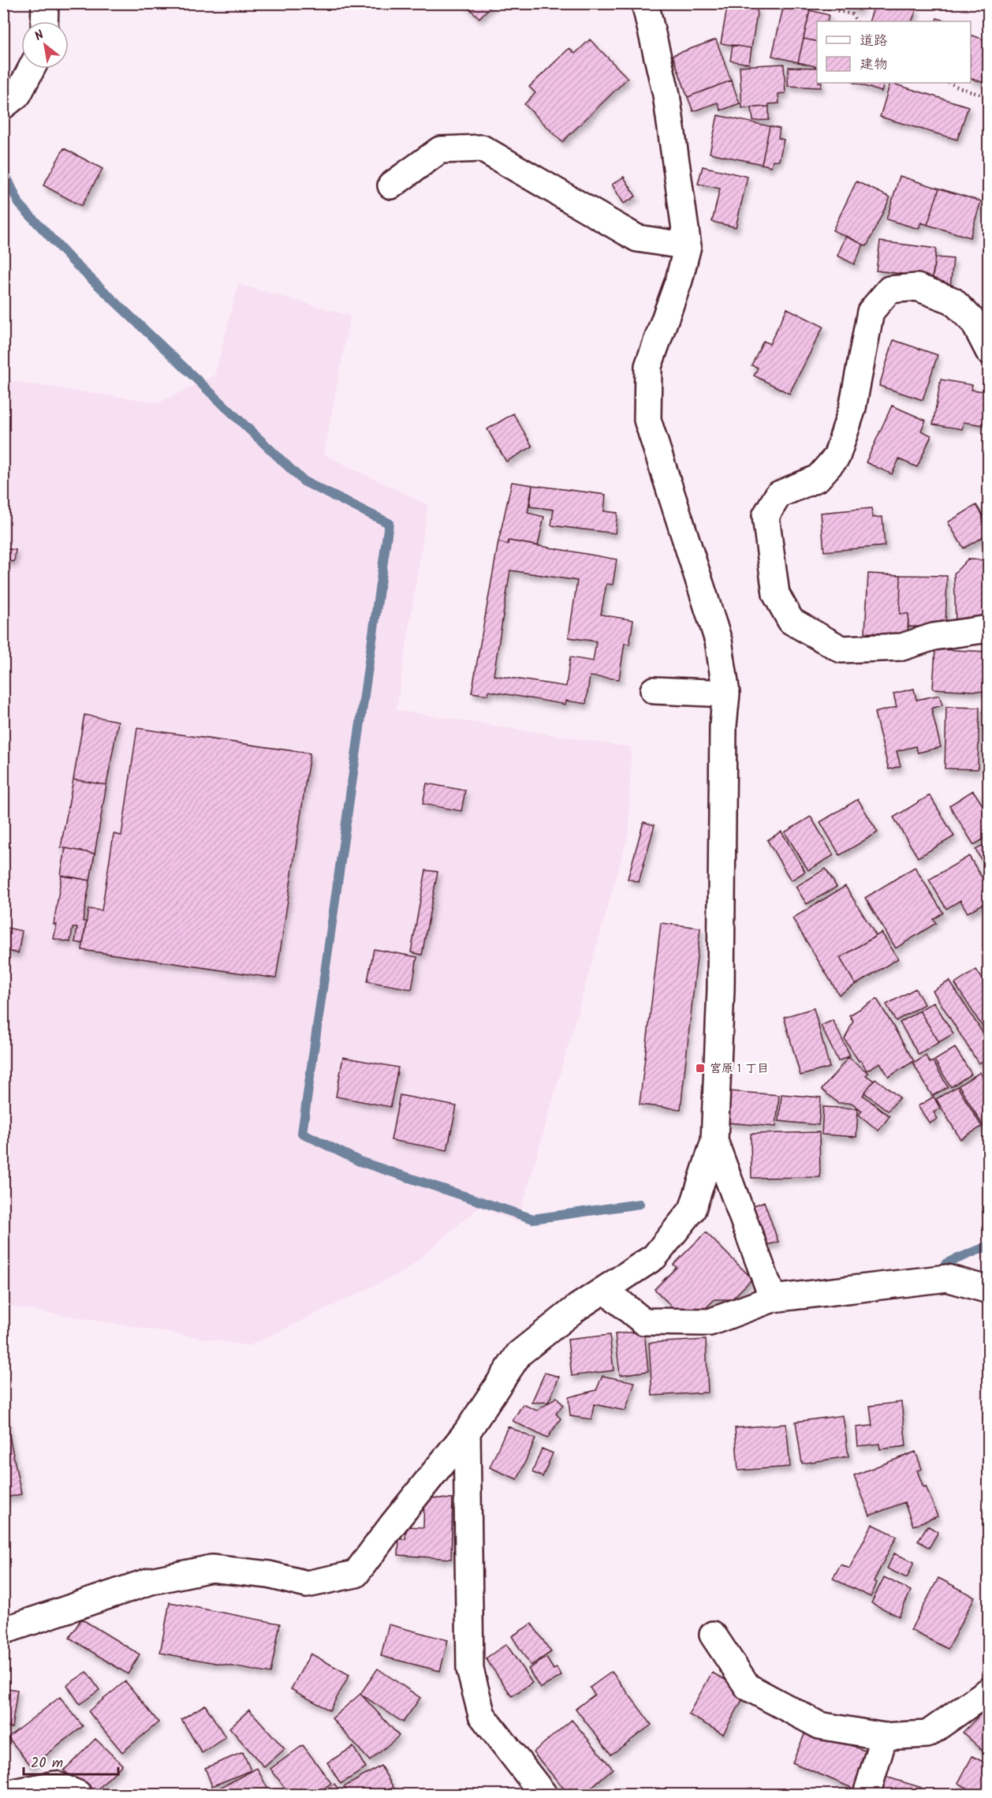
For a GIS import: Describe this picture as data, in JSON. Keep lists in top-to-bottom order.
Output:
{
  "places": {
    "transit": ["宮原１丁目"]
  },
  "legend": ["道路", "建物"],
  "scale_bar": "20 m",
  "north": "top left"
}
